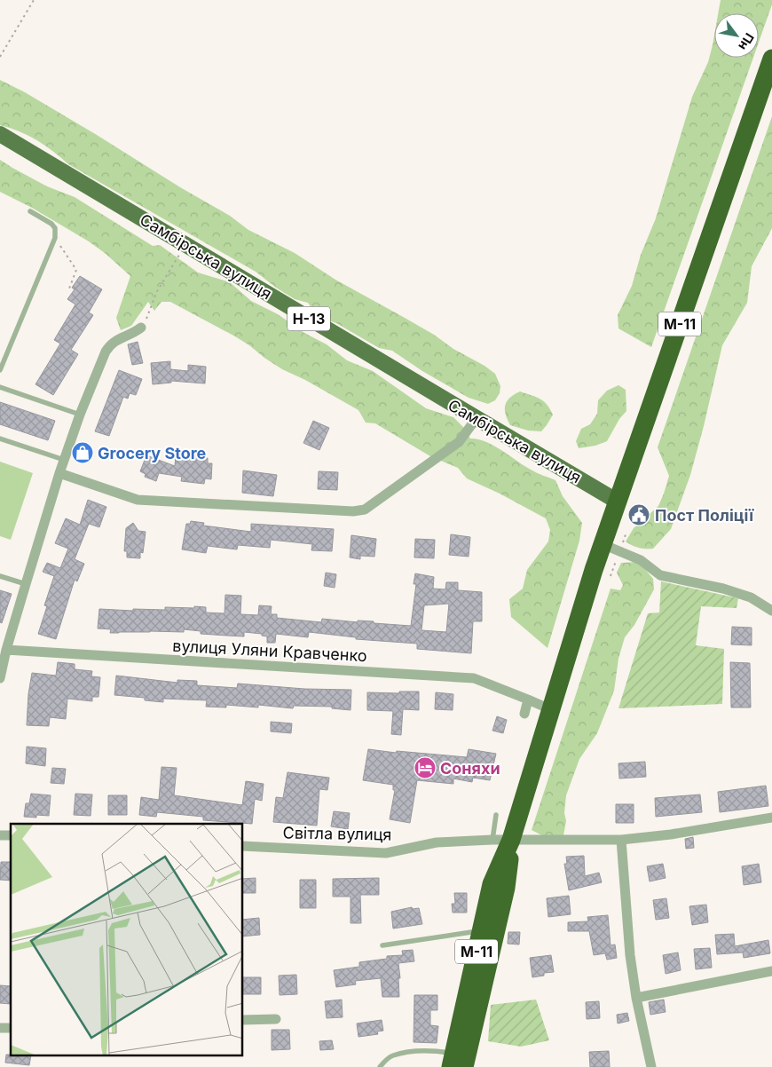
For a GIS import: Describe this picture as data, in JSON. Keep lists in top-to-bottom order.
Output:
{
  "streets": {
    "highway": ["М-11"],
    "main road": ["Самбірська вулиця", "Н-13"],
    "street": ["вулиця Уляни Кравченко", "Світла вулиця"]
  },
  "crossings": [
    ["Самбірська вулиця", "М-11"],
    ["М-11", "вулиця Уляни Кравченко"],
    ["М-11", "Світла вулиця"]
  ],
  "places": {
    "shop": ["Grocery Store"],
    "public building": ["Пост Поліції"],
    "hotel": ["Соняхи"]
  },
  "north": "bottom right"
}
